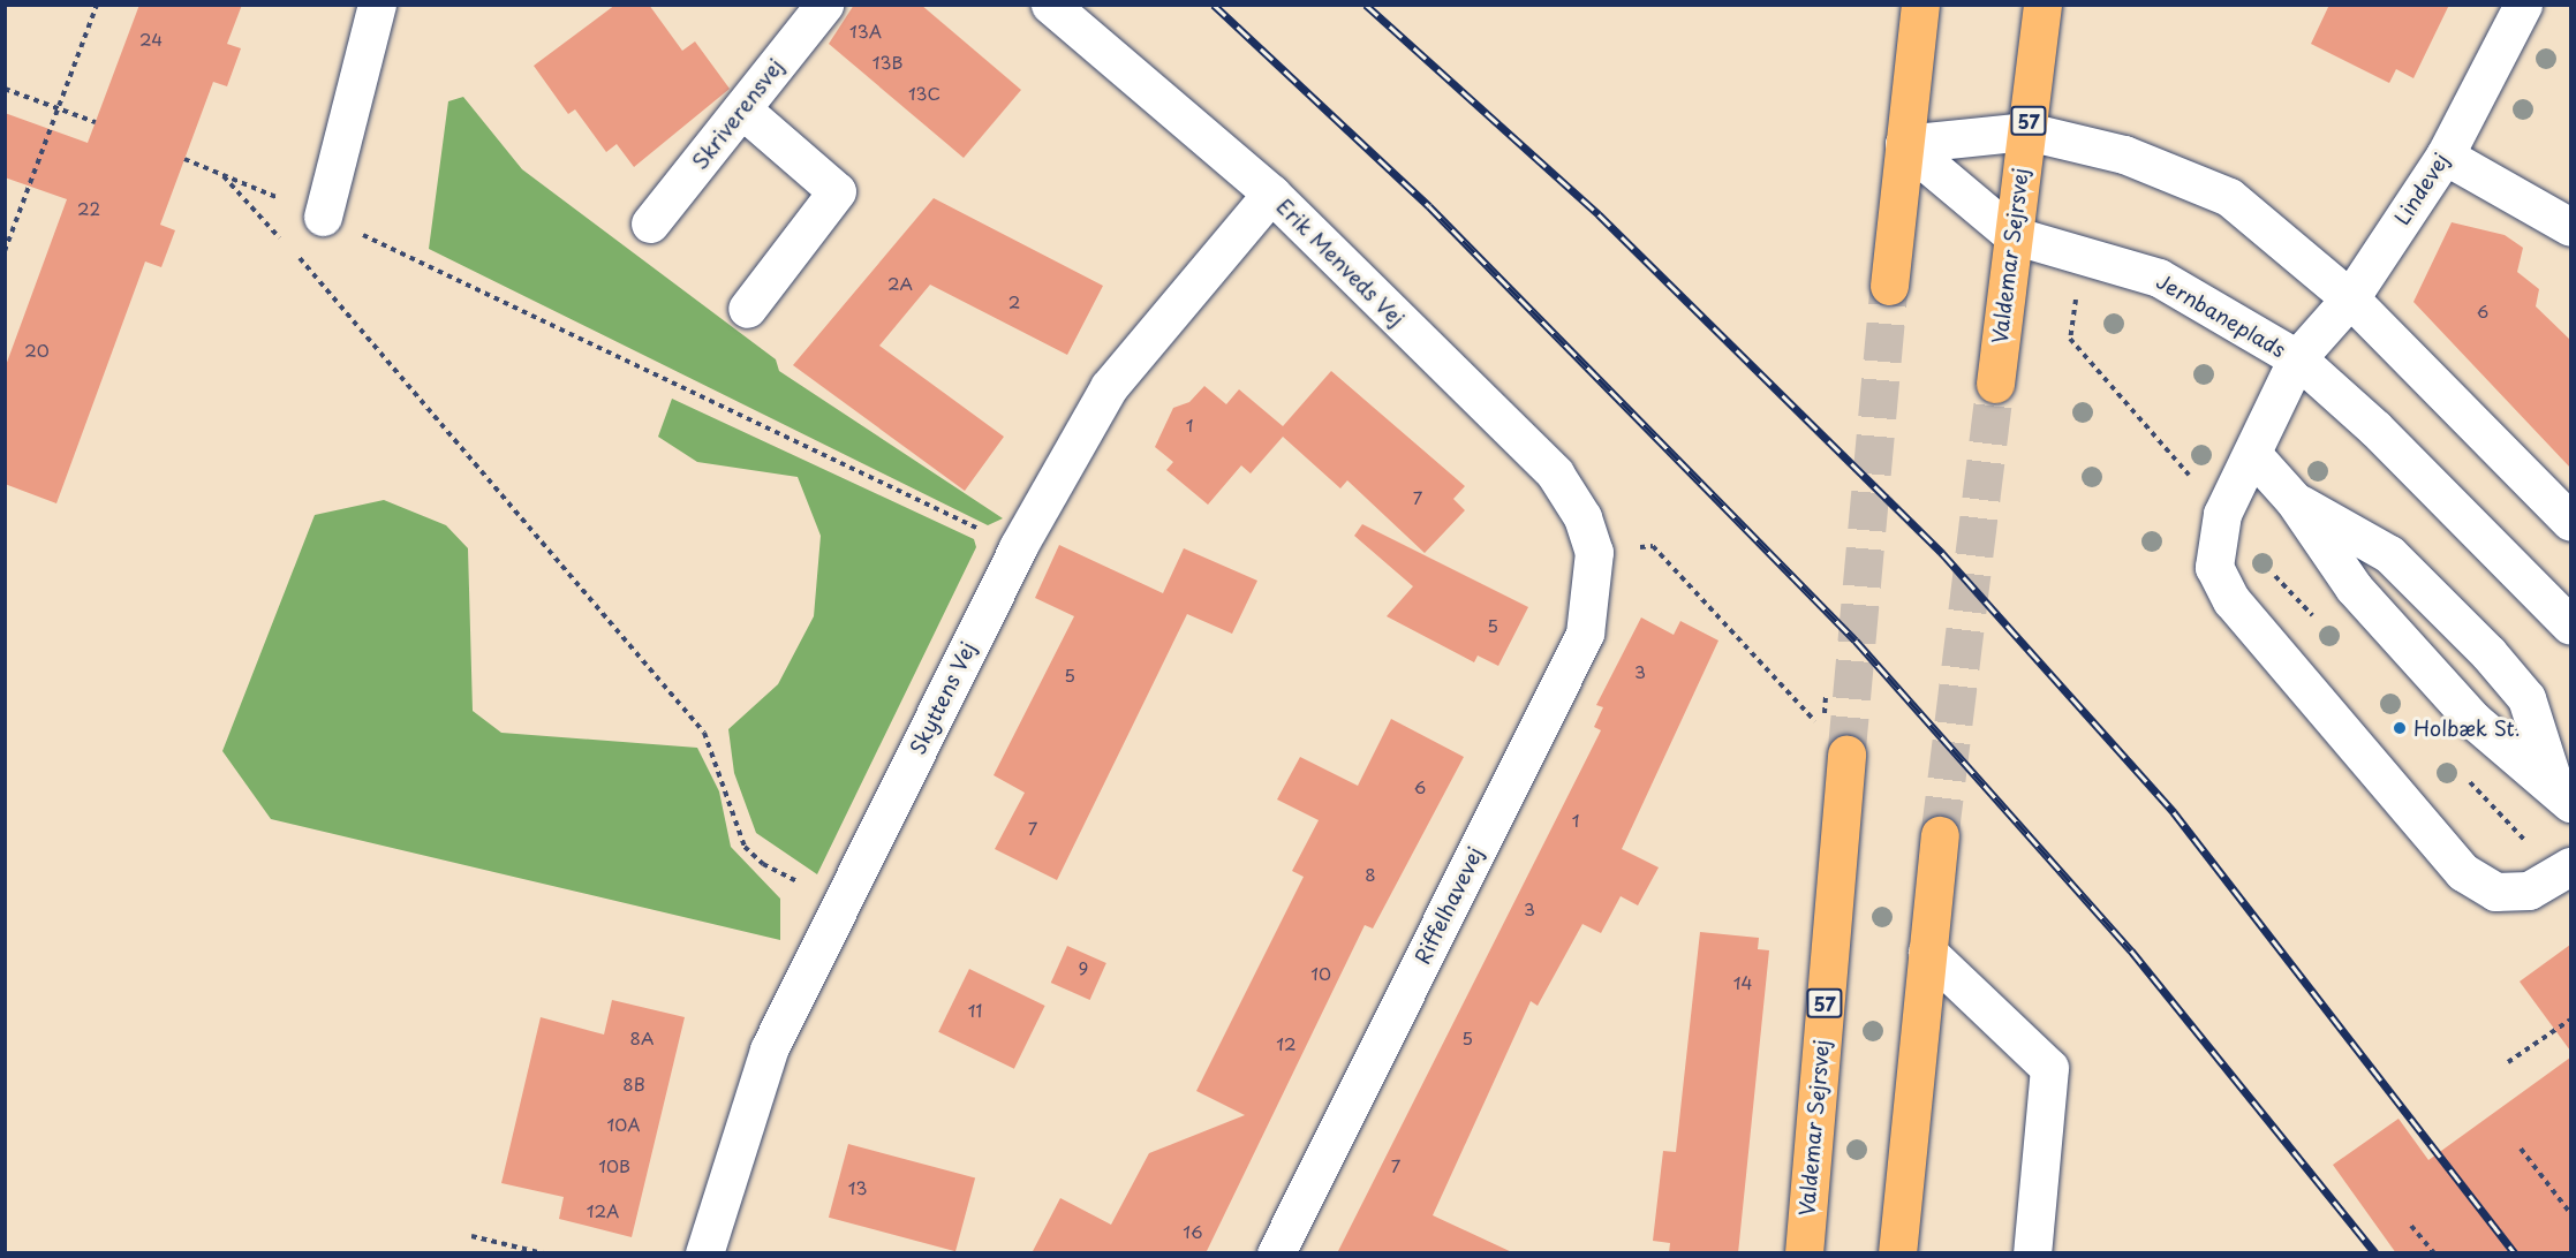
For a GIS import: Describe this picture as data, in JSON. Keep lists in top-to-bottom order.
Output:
{
  "streets": {
    "main road": ["57", "Valdemar Sejrsvej"],
    "street": [
      "Skriverensvej",
      "Lindevej",
      "Erik Menveds Vej",
      "Jernbaneplads",
      "Skyttens Vej",
      "Riffelhavevej"
    ]
  },
  "crossings": [
    ["Lindevej", "Jernbaneplads"],
    ["Valdemar Sejrsvej", "Jernbaneplads"],
    ["Erik Menveds Vej", "Skyttens Vej"],
    ["Erik Menveds Vej", "Riffelhavevej"]
  ],
  "places": ["Holbæk St."],
  "house_numbers": [
    "13A",
    "24",
    "13B",
    "13C",
    "22",
    "2A",
    "2",
    "6",
    "20",
    "1",
    "7",
    "5",
    "3",
    "5",
    "6",
    "1",
    "7",
    "8",
    "3",
    "9",
    "10",
    "14",
    "11",
    "8A",
    "5",
    "12",
    "8B",
    "10A",
    "10B",
    "7",
    "13",
    "12A",
    "16"
  ]
}
